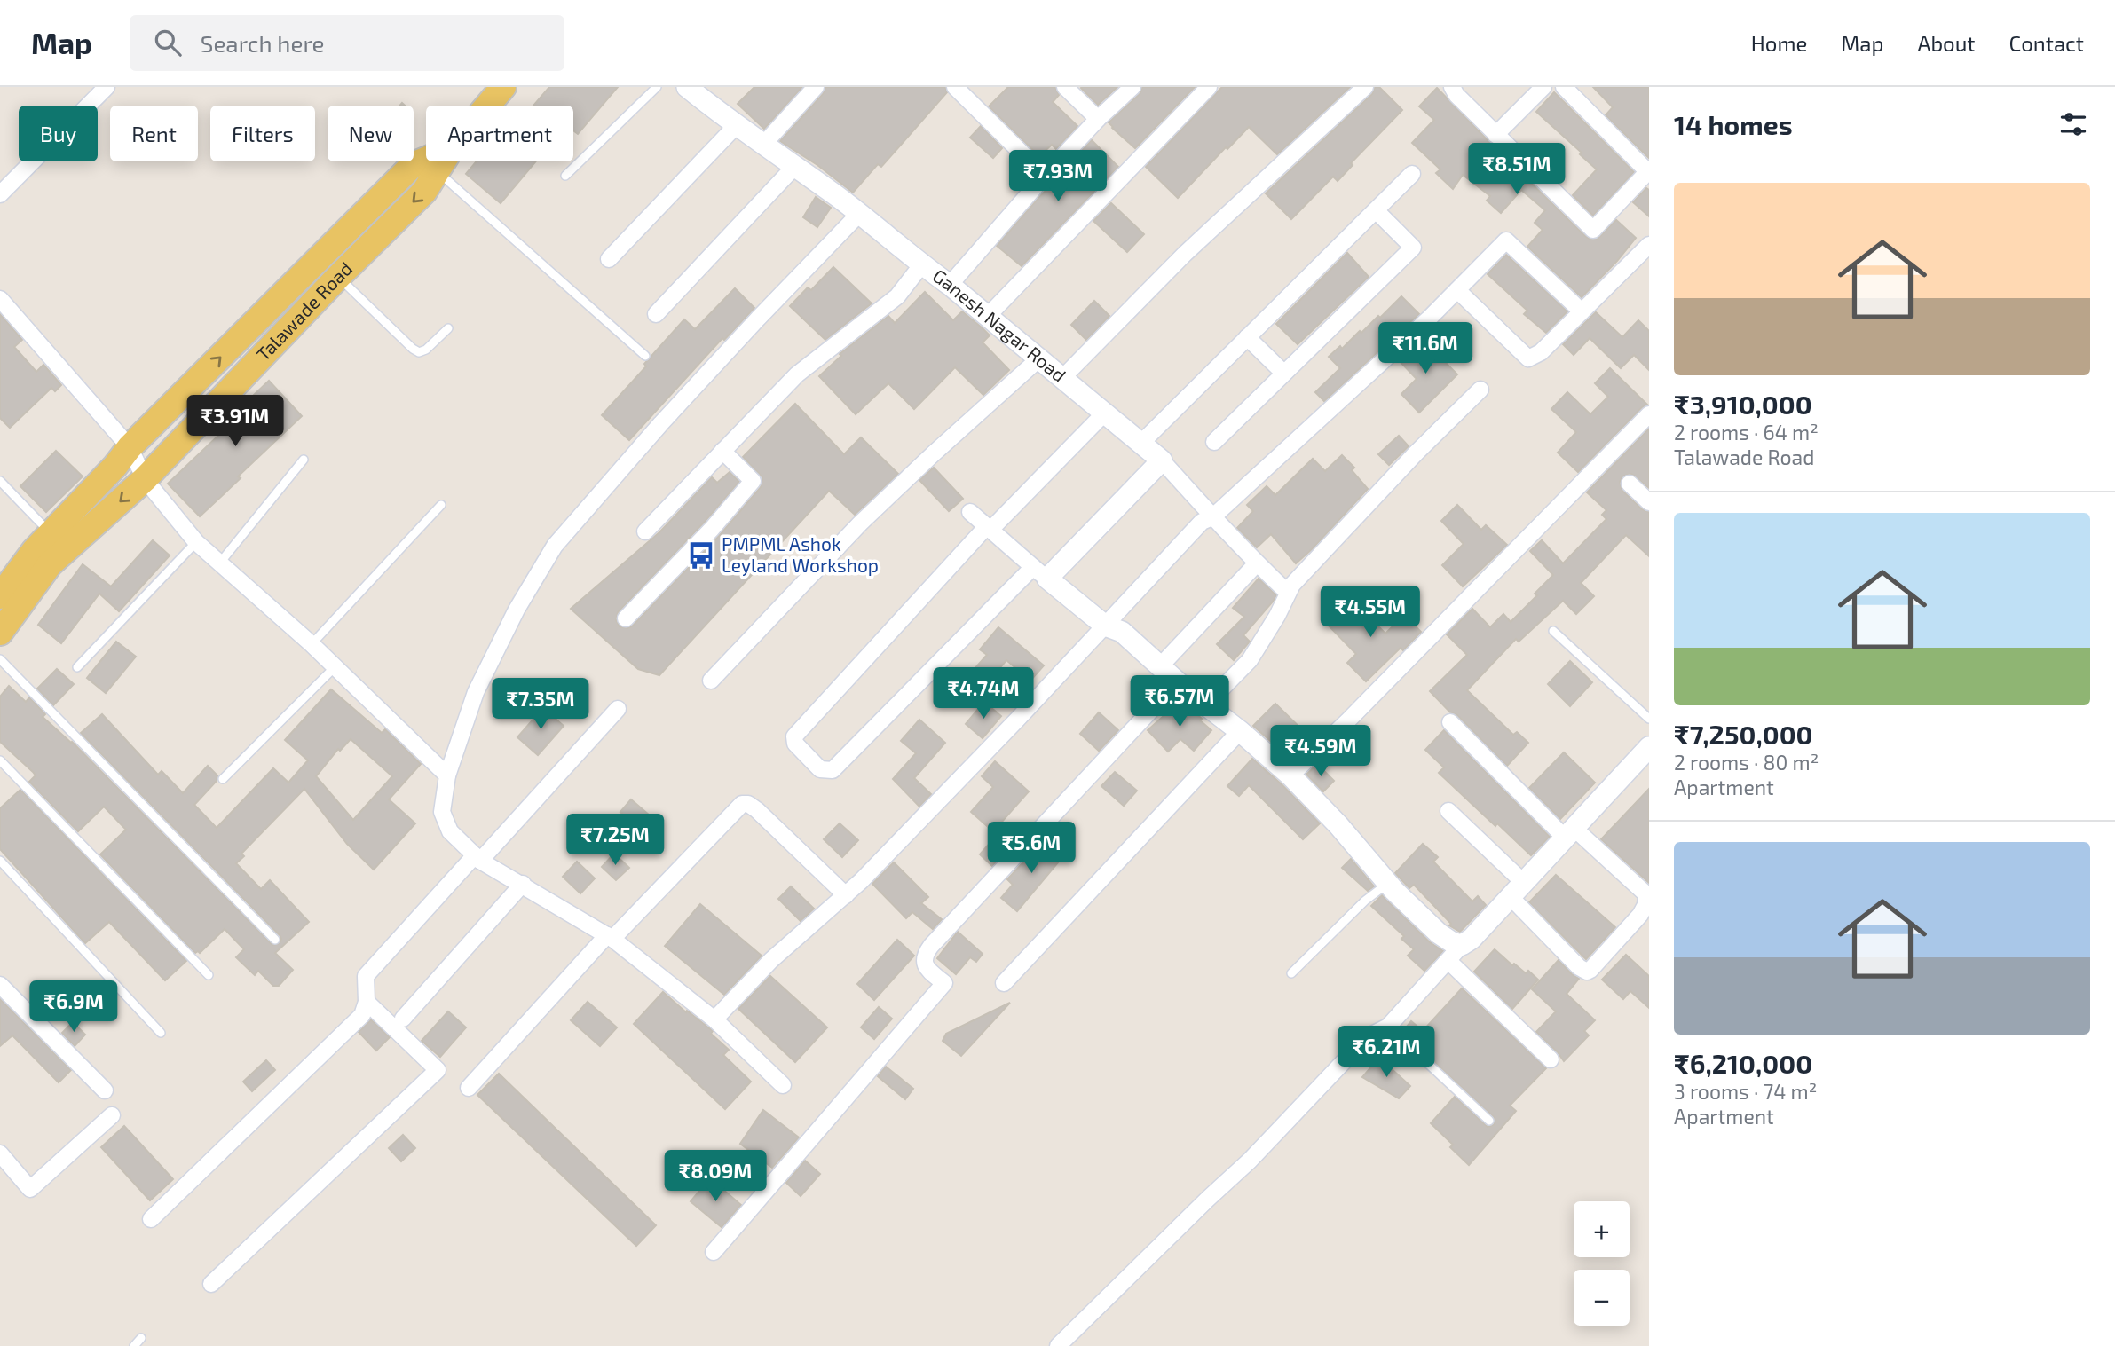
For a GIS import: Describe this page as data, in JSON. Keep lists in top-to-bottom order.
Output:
{
  "streets": {
    "main road": ["Talawade Road"],
    "street": ["Ganesh Nagar Road"]
  },
  "places": {
    "bus stop": ["PMPML Ashok Leyland Workshop"]
  },
  "page": {
    "header": "Map",
    "search": "Search here",
    "nav": [
      "Home",
      "Map",
      "About",
      "Contact"
    ],
    "heading": "14 homes",
    "chip": [
      "Buy",
      "Rent",
      "Filters",
      "New",
      "Apartment"
    ],
    "price": [
      "₹8.51M",
      "₹7.93M",
      "₹11.6M",
      "₹3.91M",
      "₹4.55M",
      "₹4.74M",
      "₹6.57M",
      "₹7.35M",
      "₹4.59M",
      "₹7.25M",
      "₹5.6M",
      "₹6.9M",
      "₹6.21M",
      "₹8.09M"
    ],
    "list": [
      {
        "name": "₹3,910,000",
        "note": "2 rooms · 64 m² · Talawade Road"
      },
      {
        "name": "₹7,250,000",
        "note": "2 rooms · 80 m² · Apartment"
      },
      {
        "name": "₹6,210,000",
        "note": "3 rooms · 74 m² · Apartment"
      }
    ],
    "map_buttons": ["+", "−"]
  }
}
